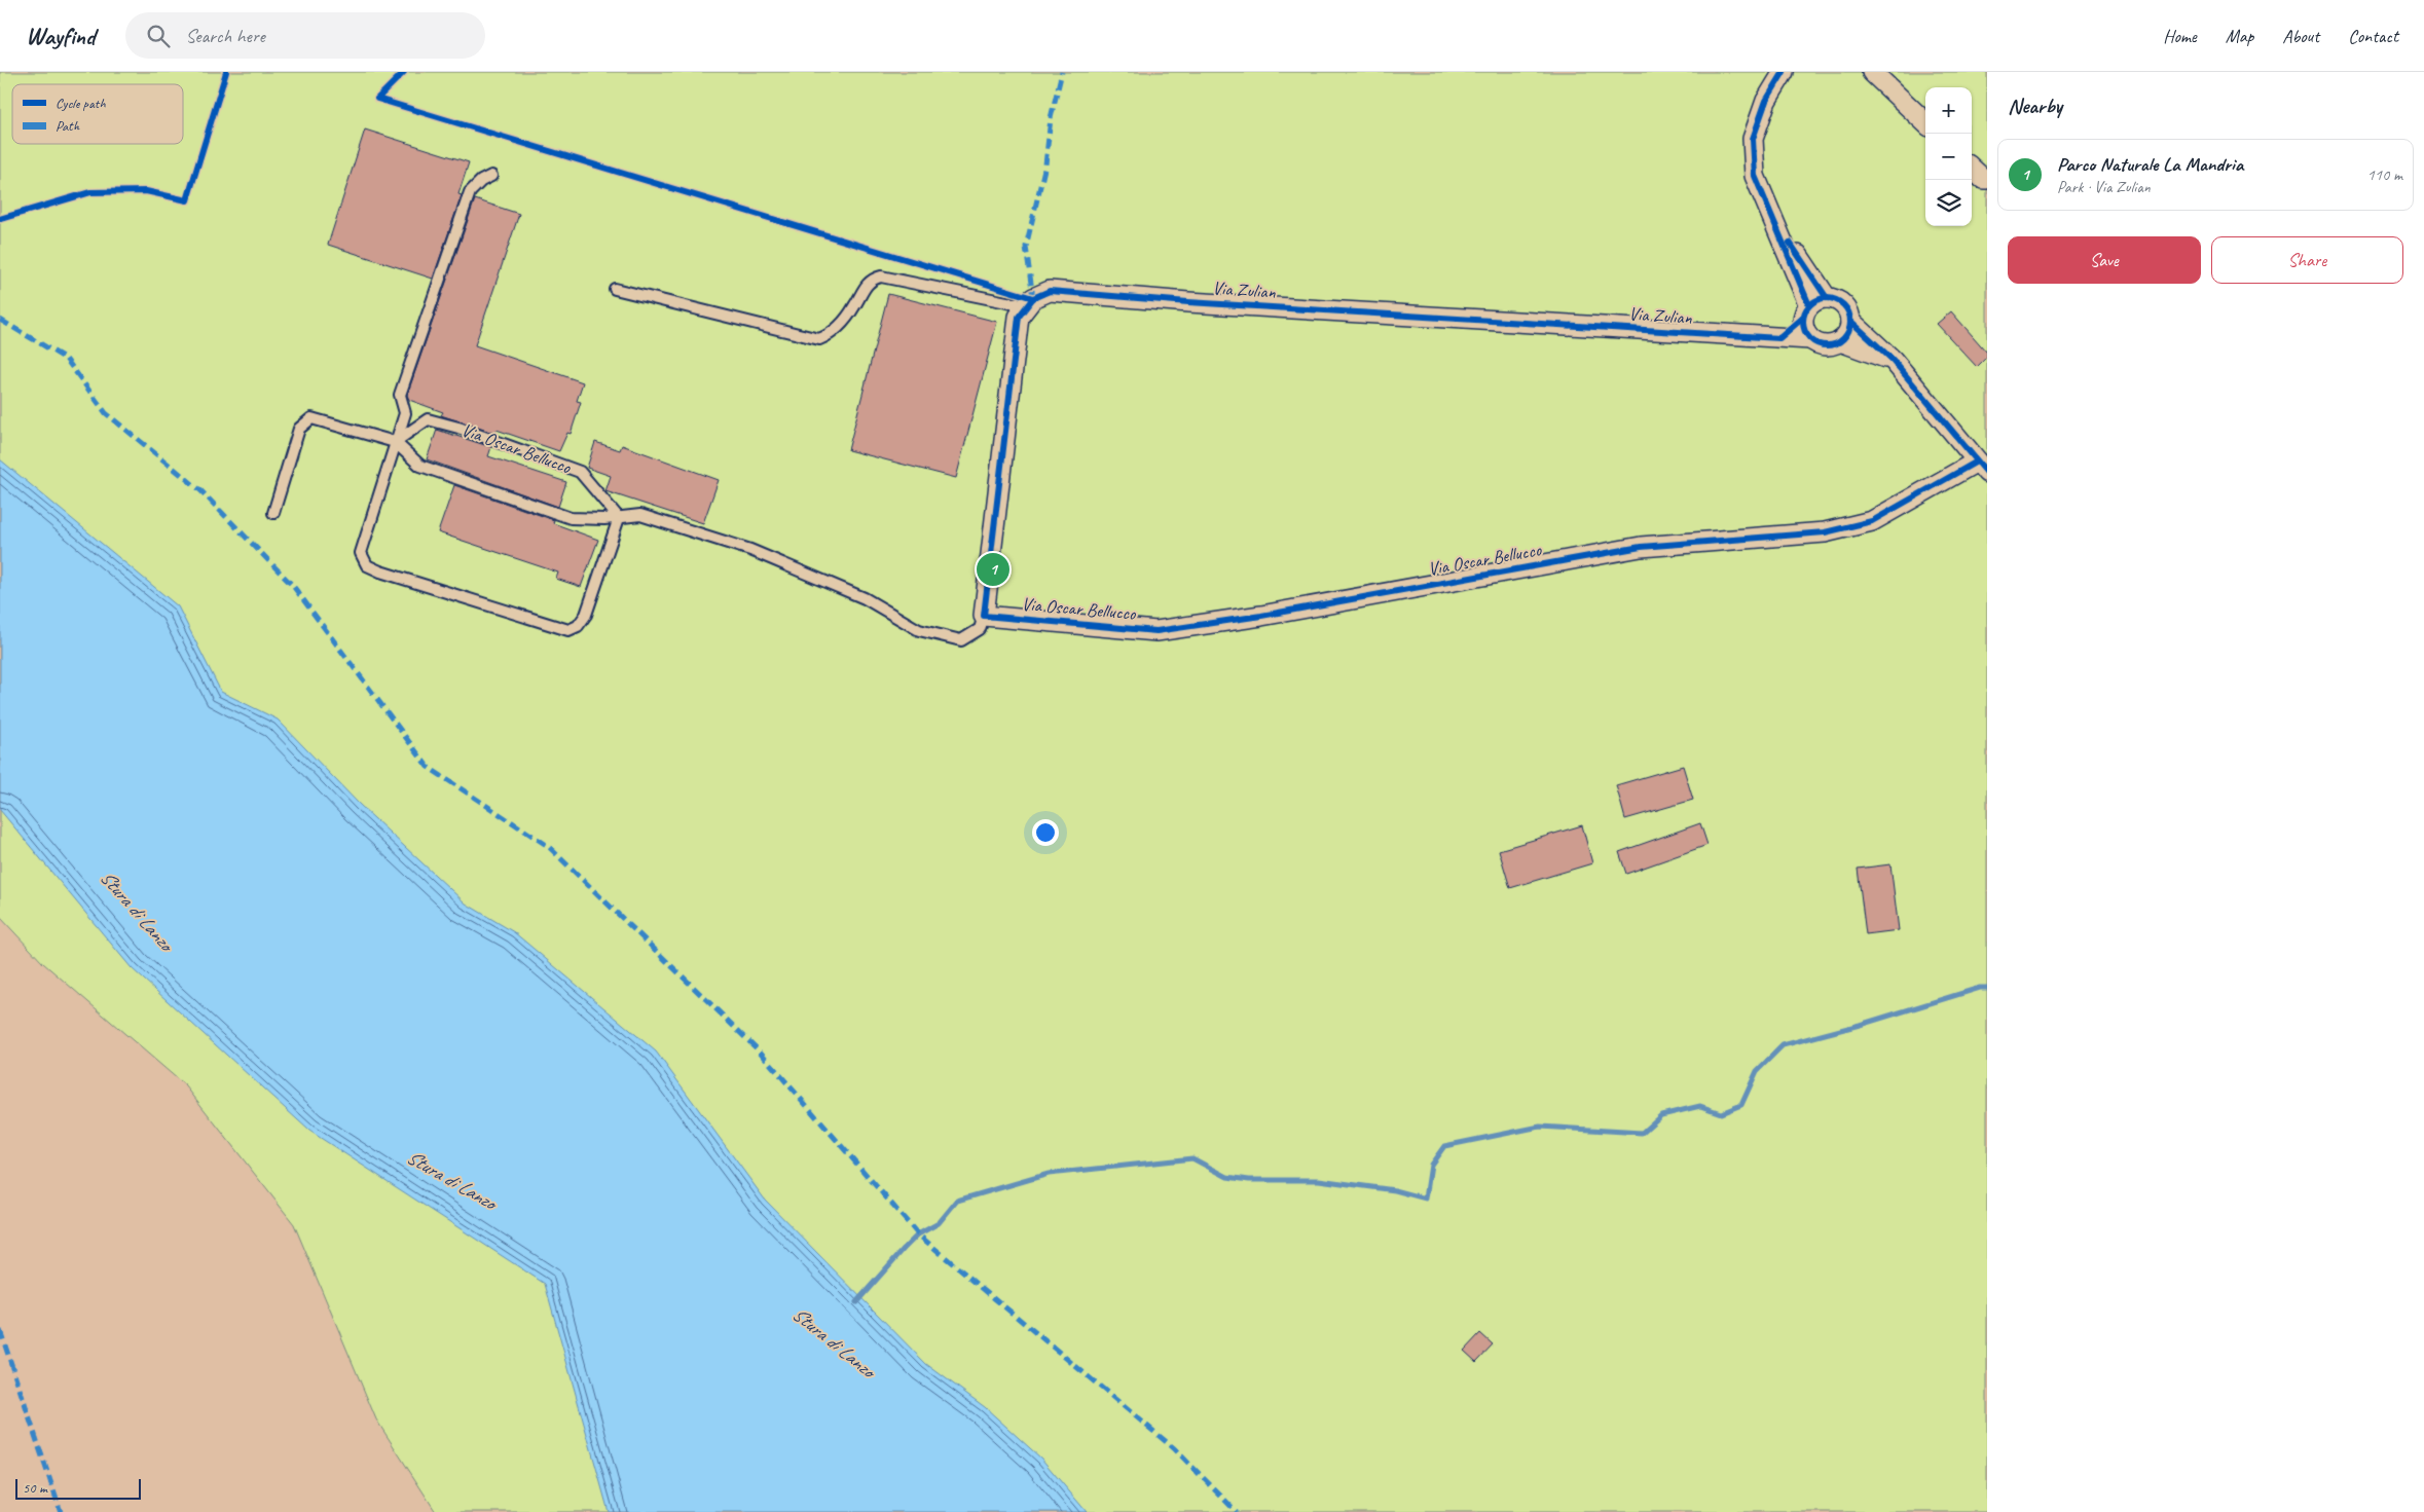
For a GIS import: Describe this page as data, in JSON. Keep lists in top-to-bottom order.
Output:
{
  "streets": {
    "street": ["Via Zulian", "Via Oscar Bellucco"]
  },
  "water": ["Stura di Lanzo"],
  "legend": ["Cycle path", "Path"],
  "scale_bar": "50 m",
  "page": {
    "header": "Wayfind",
    "search": "Search here",
    "nav": [
      "Home",
      "Map",
      "About",
      "Contact"
    ],
    "heading": "Nearby",
    "map_buttons": ["+", "−"],
    "list": [
      {
        "mark": "1",
        "name": "Parco Naturale La Mandria",
        "note": "Park · Via Zulian",
        "value": "110 m"
      }
    ],
    "buttons": ["Save", "Share"],
    "pins": "1",
    "scale": "50 m"
  }
}
